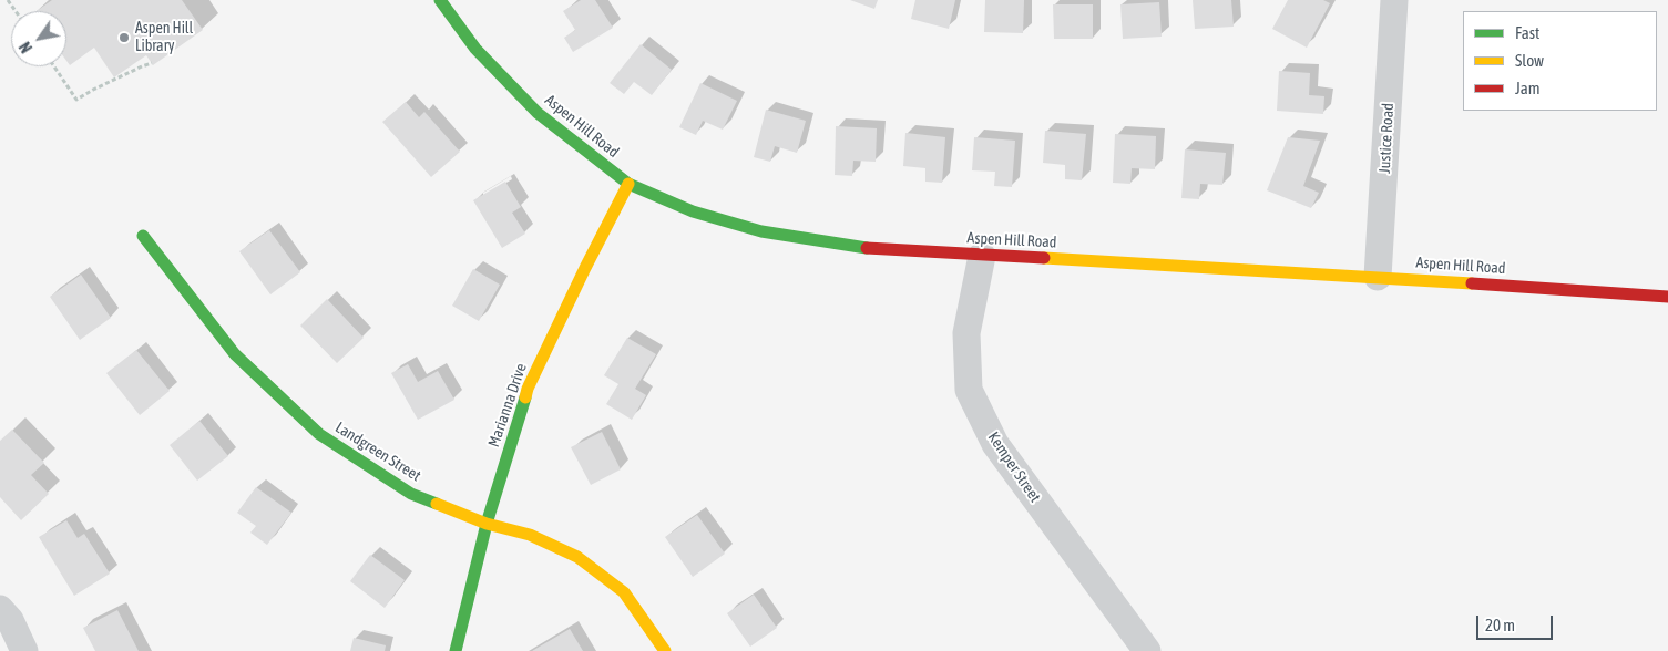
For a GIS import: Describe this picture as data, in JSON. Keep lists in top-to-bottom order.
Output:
{
  "streets": {
    "street": [
      "Aspen Hill Road",
      "Justice Road",
      "Marianna Drive",
      "Landgreen Street",
      "Kemper Street"
    ]
  },
  "crossings": [
    ["Aspen Hill Road", "Justice Road"],
    ["Aspen Hill Road", "Marianna Drive"],
    ["Aspen Hill Road", "Kemper Street"],
    ["Marianna Drive", "Landgreen Street"]
  ],
  "places": ["Aspen Hill Library"],
  "legend": ["Fast", "Slow", "Jam"],
  "scale_bar": "20 m",
  "north": "bottom left"
}
